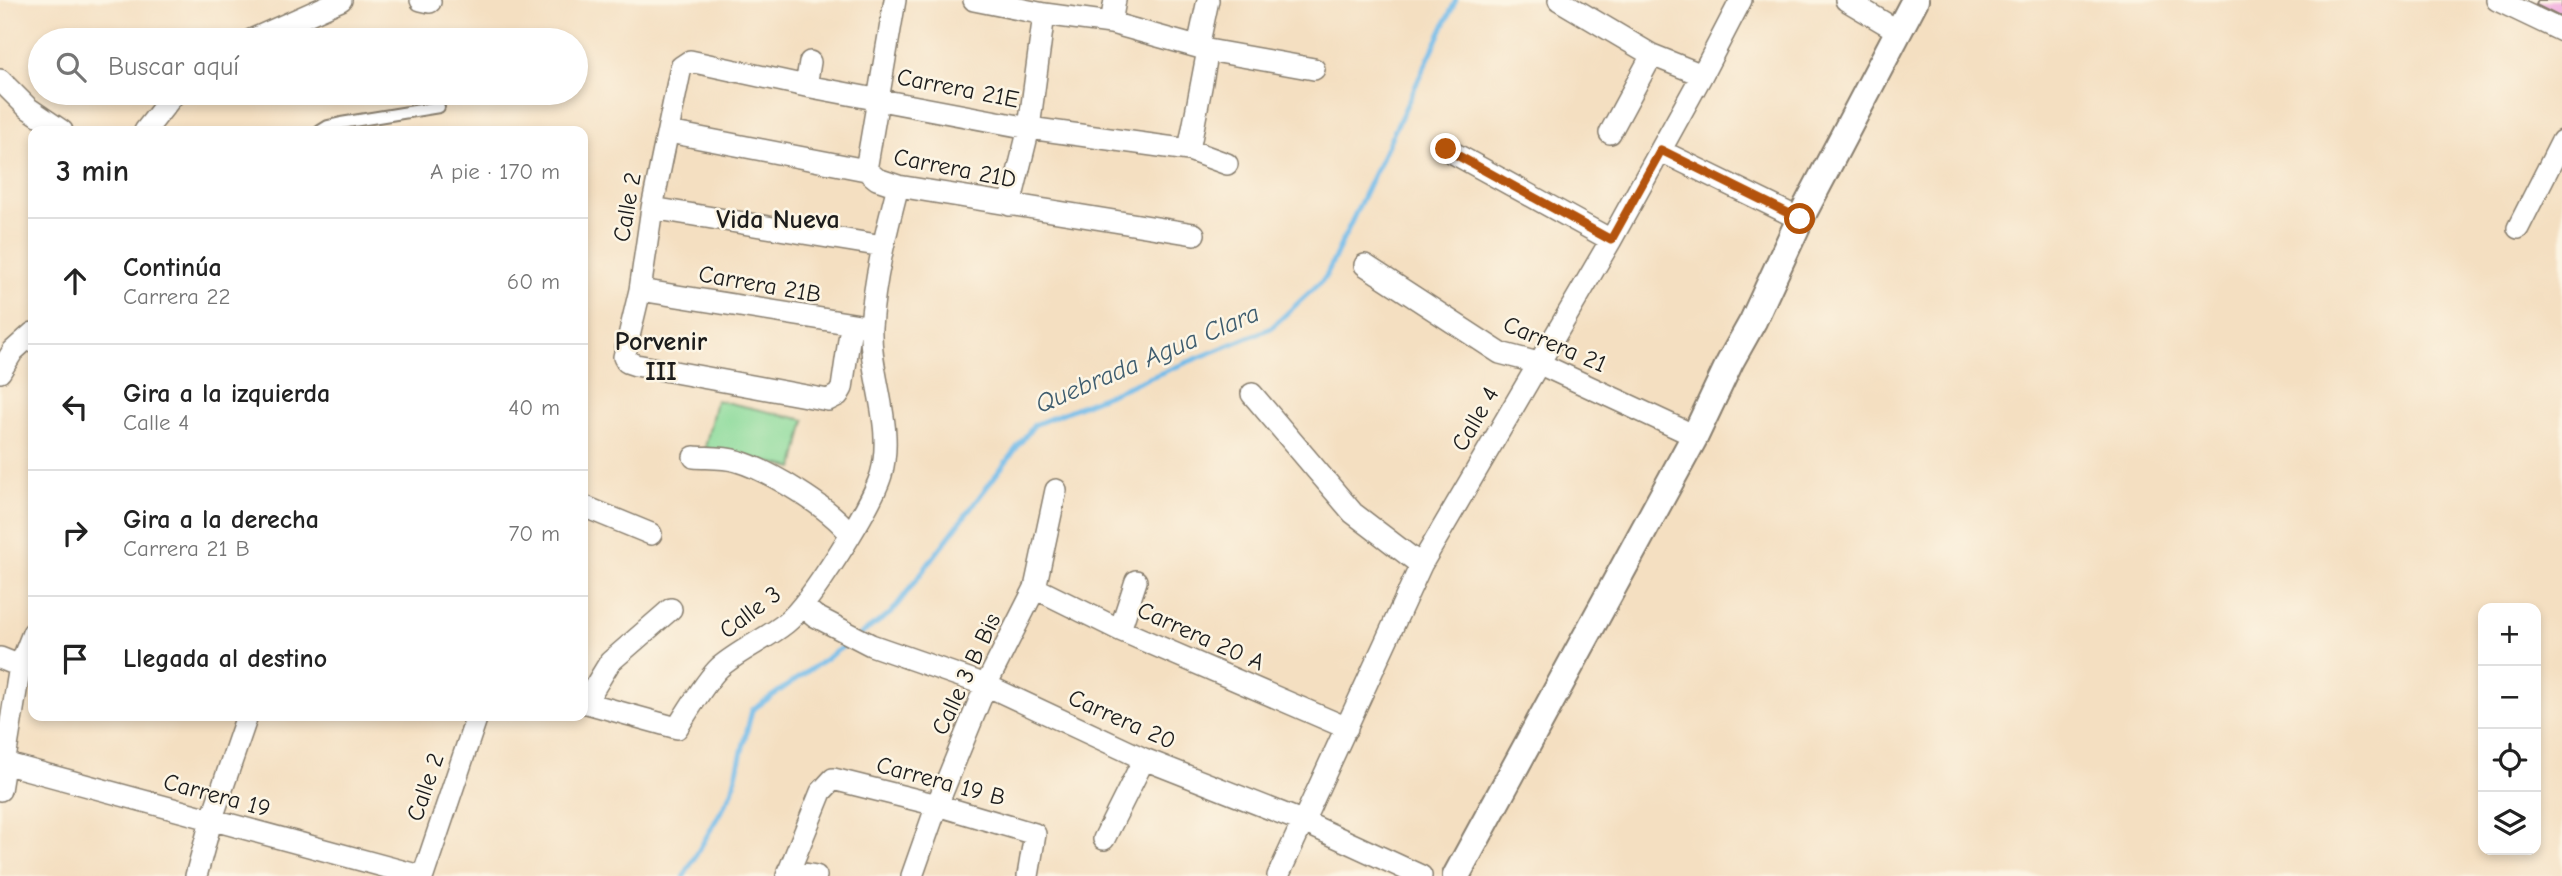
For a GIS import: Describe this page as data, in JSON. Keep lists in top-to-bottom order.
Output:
{
  "streets": {
    "street": [
      "Carrera 21E",
      "Carrera 21D",
      "Calle 2",
      "Carrera 21B",
      "Carrera 21",
      "Calle 4",
      "Calle 3",
      "Carrera 20 A",
      "Calle 3 B Bis",
      "Carrera 20",
      "Carrera 19 B",
      "Carrera 19"
    ]
  },
  "crossings": [
    ["Carrera 21E", "Calle 2"],
    ["Carrera 21D", "Calle 2"],
    ["Calle 2", "Carrera 21B"],
    ["Calle 2", "Calle 3"],
    ["Calle 2", "Carrera 19"],
    ["Carrera 21B", "Calle 3"],
    ["Carrera 21", "Calle 4"],
    ["Calle 4", "Carrera 20 A"],
    ["Calle 4", "Carrera 20"],
    ["Calle 3", "Carrera 20"],
    ["Carrera 20 A", "Calle 3 B Bis"],
    ["Calle 3 B Bis", "Carrera 20"],
    ["Calle 3 B Bis", "Carrera 19 B"]
  ],
  "districts": ["Vida Nueva", "Porvenir III"],
  "water": ["Quebrada Agua Clara"],
  "page": {
    "search": "Buscar aquí",
    "heading": ["3 min", "A pie · 170 m"],
    "list": [
      ["Continúa", "Carrera 22", "60 m"],
      ["Gira a la izquierda", "Calle 4", "40 m"],
      ["Gira a la derecha", "Carrera 21 B", "70 m"],
      "Llegada al destino"
    ],
    "map_buttons": ["+", "−"]
  }
}
